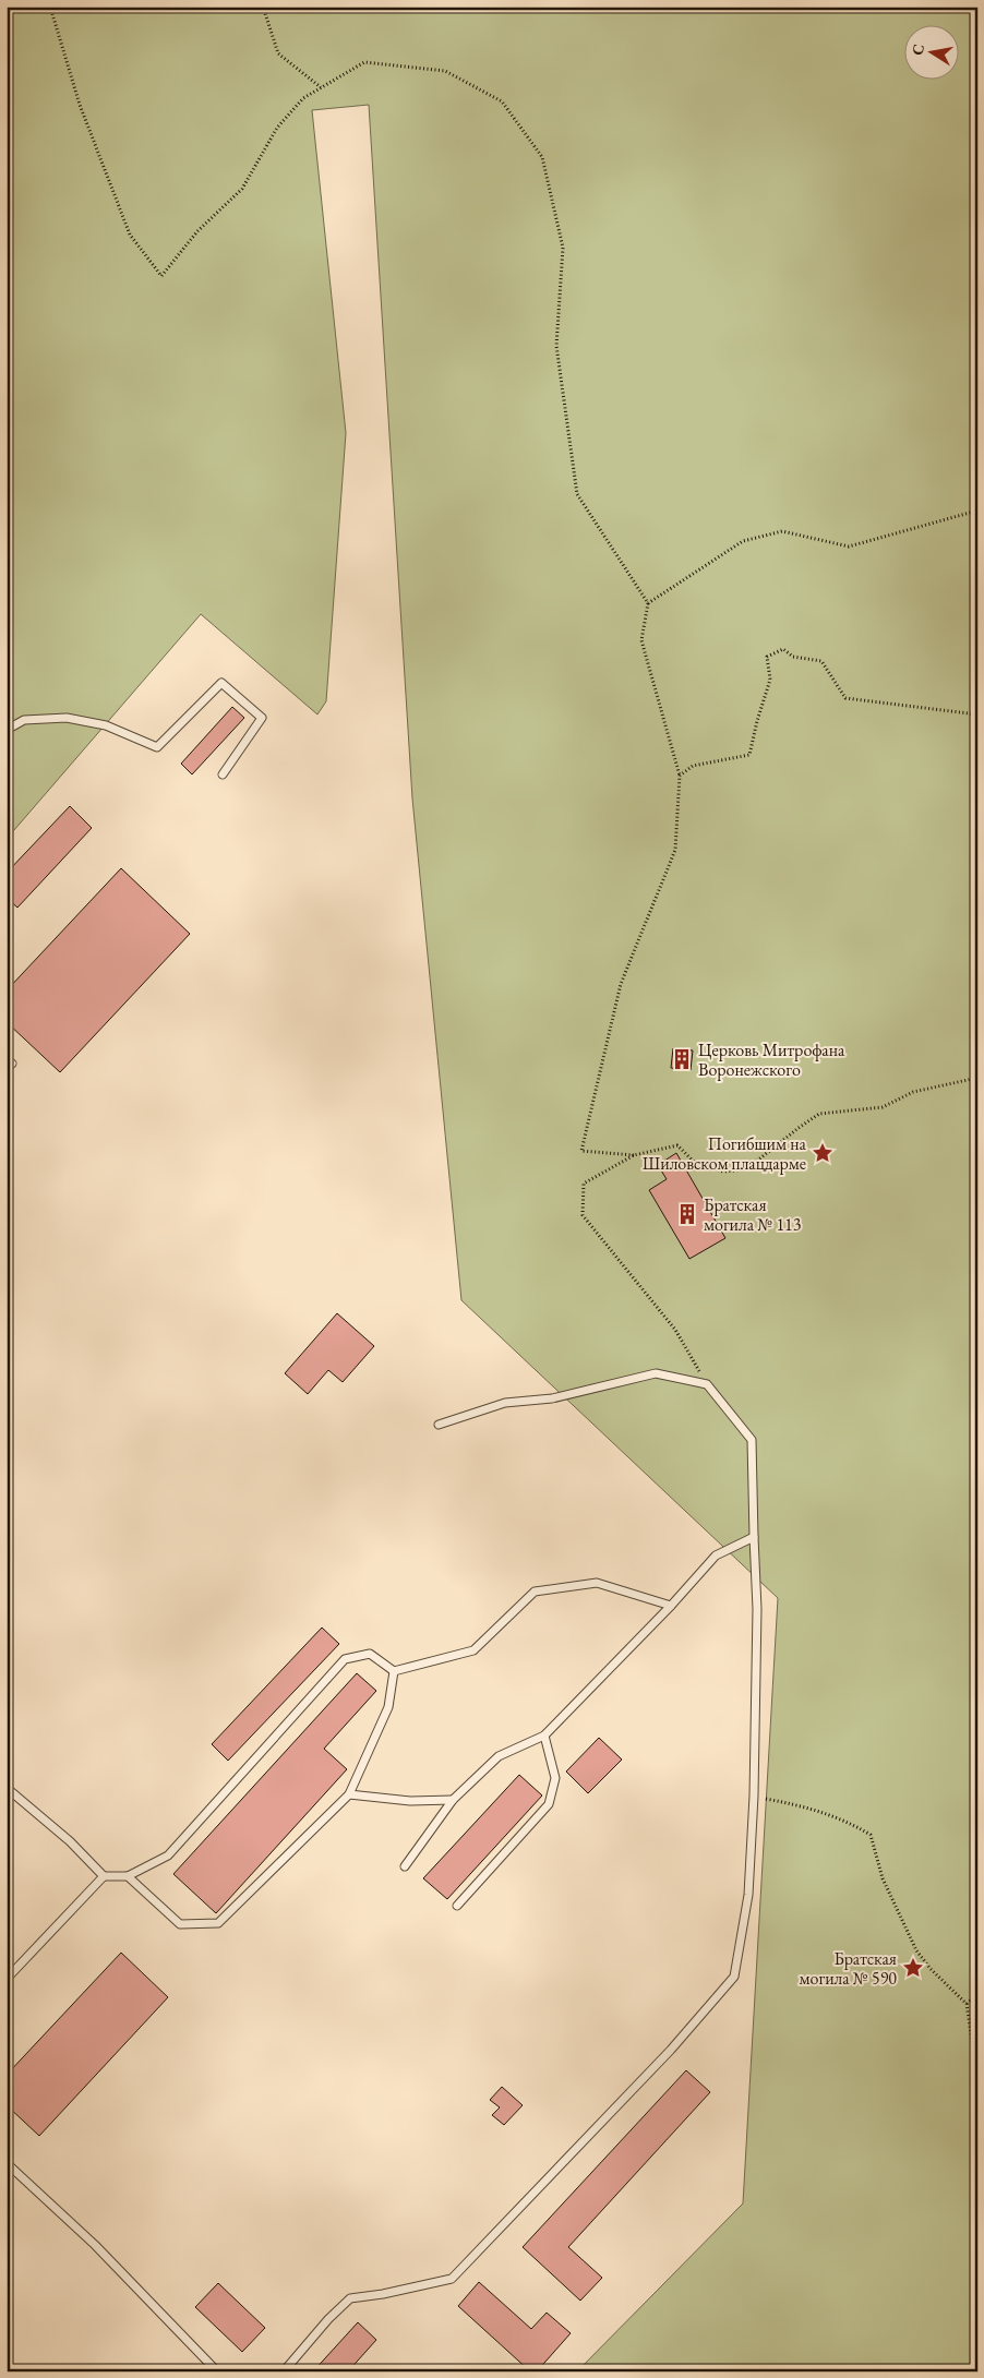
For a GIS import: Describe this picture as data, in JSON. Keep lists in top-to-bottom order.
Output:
{
  "places": {
    "building": ["Церковь Митрофана Воронежского", "Братская могила № 113"],
    "place": ["Погибшим на Шиловском плацдарме", "Братская могила № 590"]
  },
  "north": "left"
}
